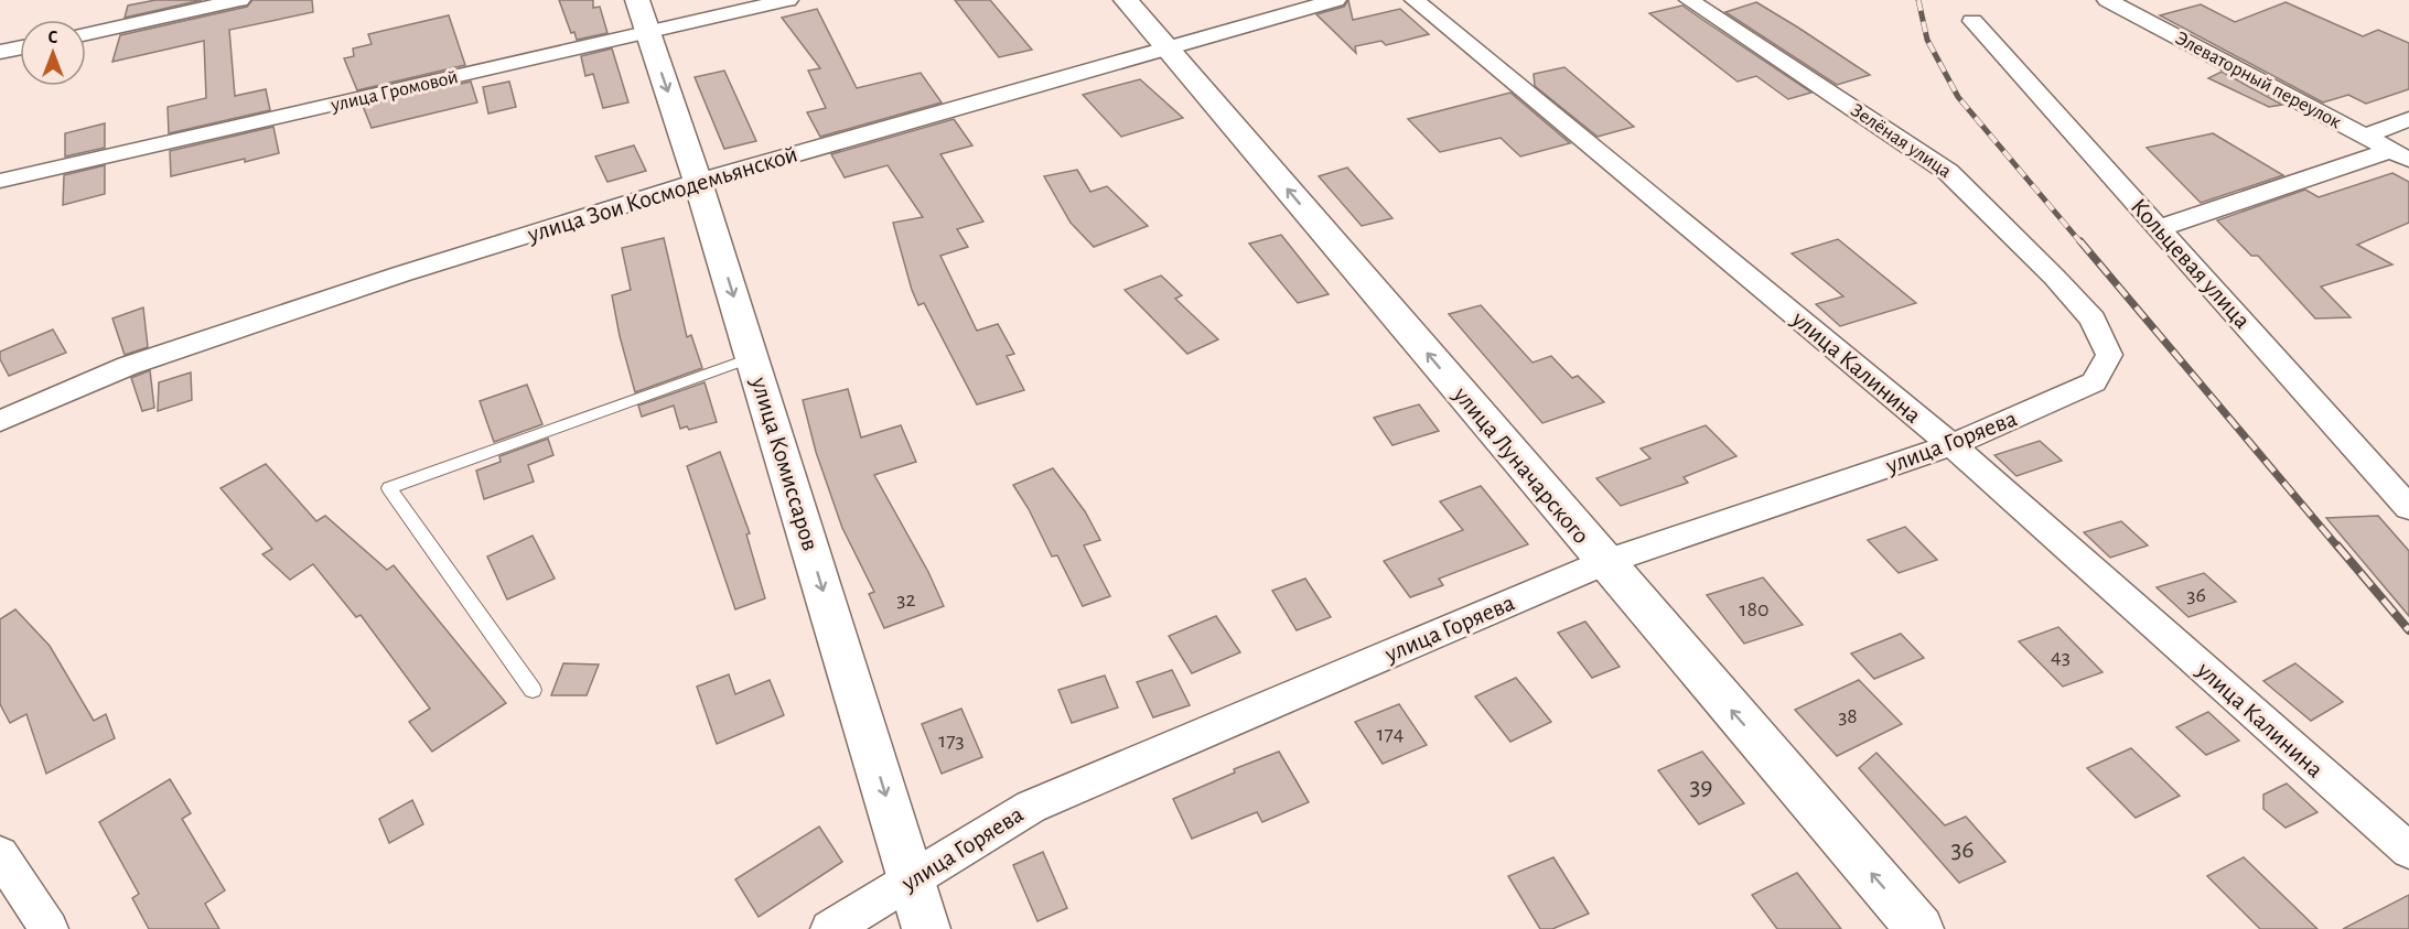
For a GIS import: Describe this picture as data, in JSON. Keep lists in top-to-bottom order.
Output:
{
  "streets": {
    "main road": ["улица Комиссаров", "улица Луначарского"],
    "street": [
      "Элеваторный переулок",
      "улица Громовой",
      "Зелёная улица",
      "улица Зои Космодемьянской",
      "Кольцевая улица",
      "улица Калинина",
      "улица Горяева"
    ]
  },
  "crossings": [
    ["улица Громовой", "улица Комиссаров"],
    ["Зелёная улица", "улица Горяева"],
    ["улица Зои Космодемьянской", "улица Комиссаров"],
    ["улица Зои Космодемьянской", "улица Луначарского"],
    ["улица Калинина", "улица Горяева"],
    ["улица Горяева", "улица Комиссаров"],
    ["улица Горяева", "улица Луначарского"]
  ],
  "one_way": ["улица Комиссаров", "улица Луначарского"],
  "house_numbers": [
    "36",
    "32",
    "180",
    "43",
    "38",
    "174",
    "173",
    "39",
    "36"
  ],
  "north": "top"
}
